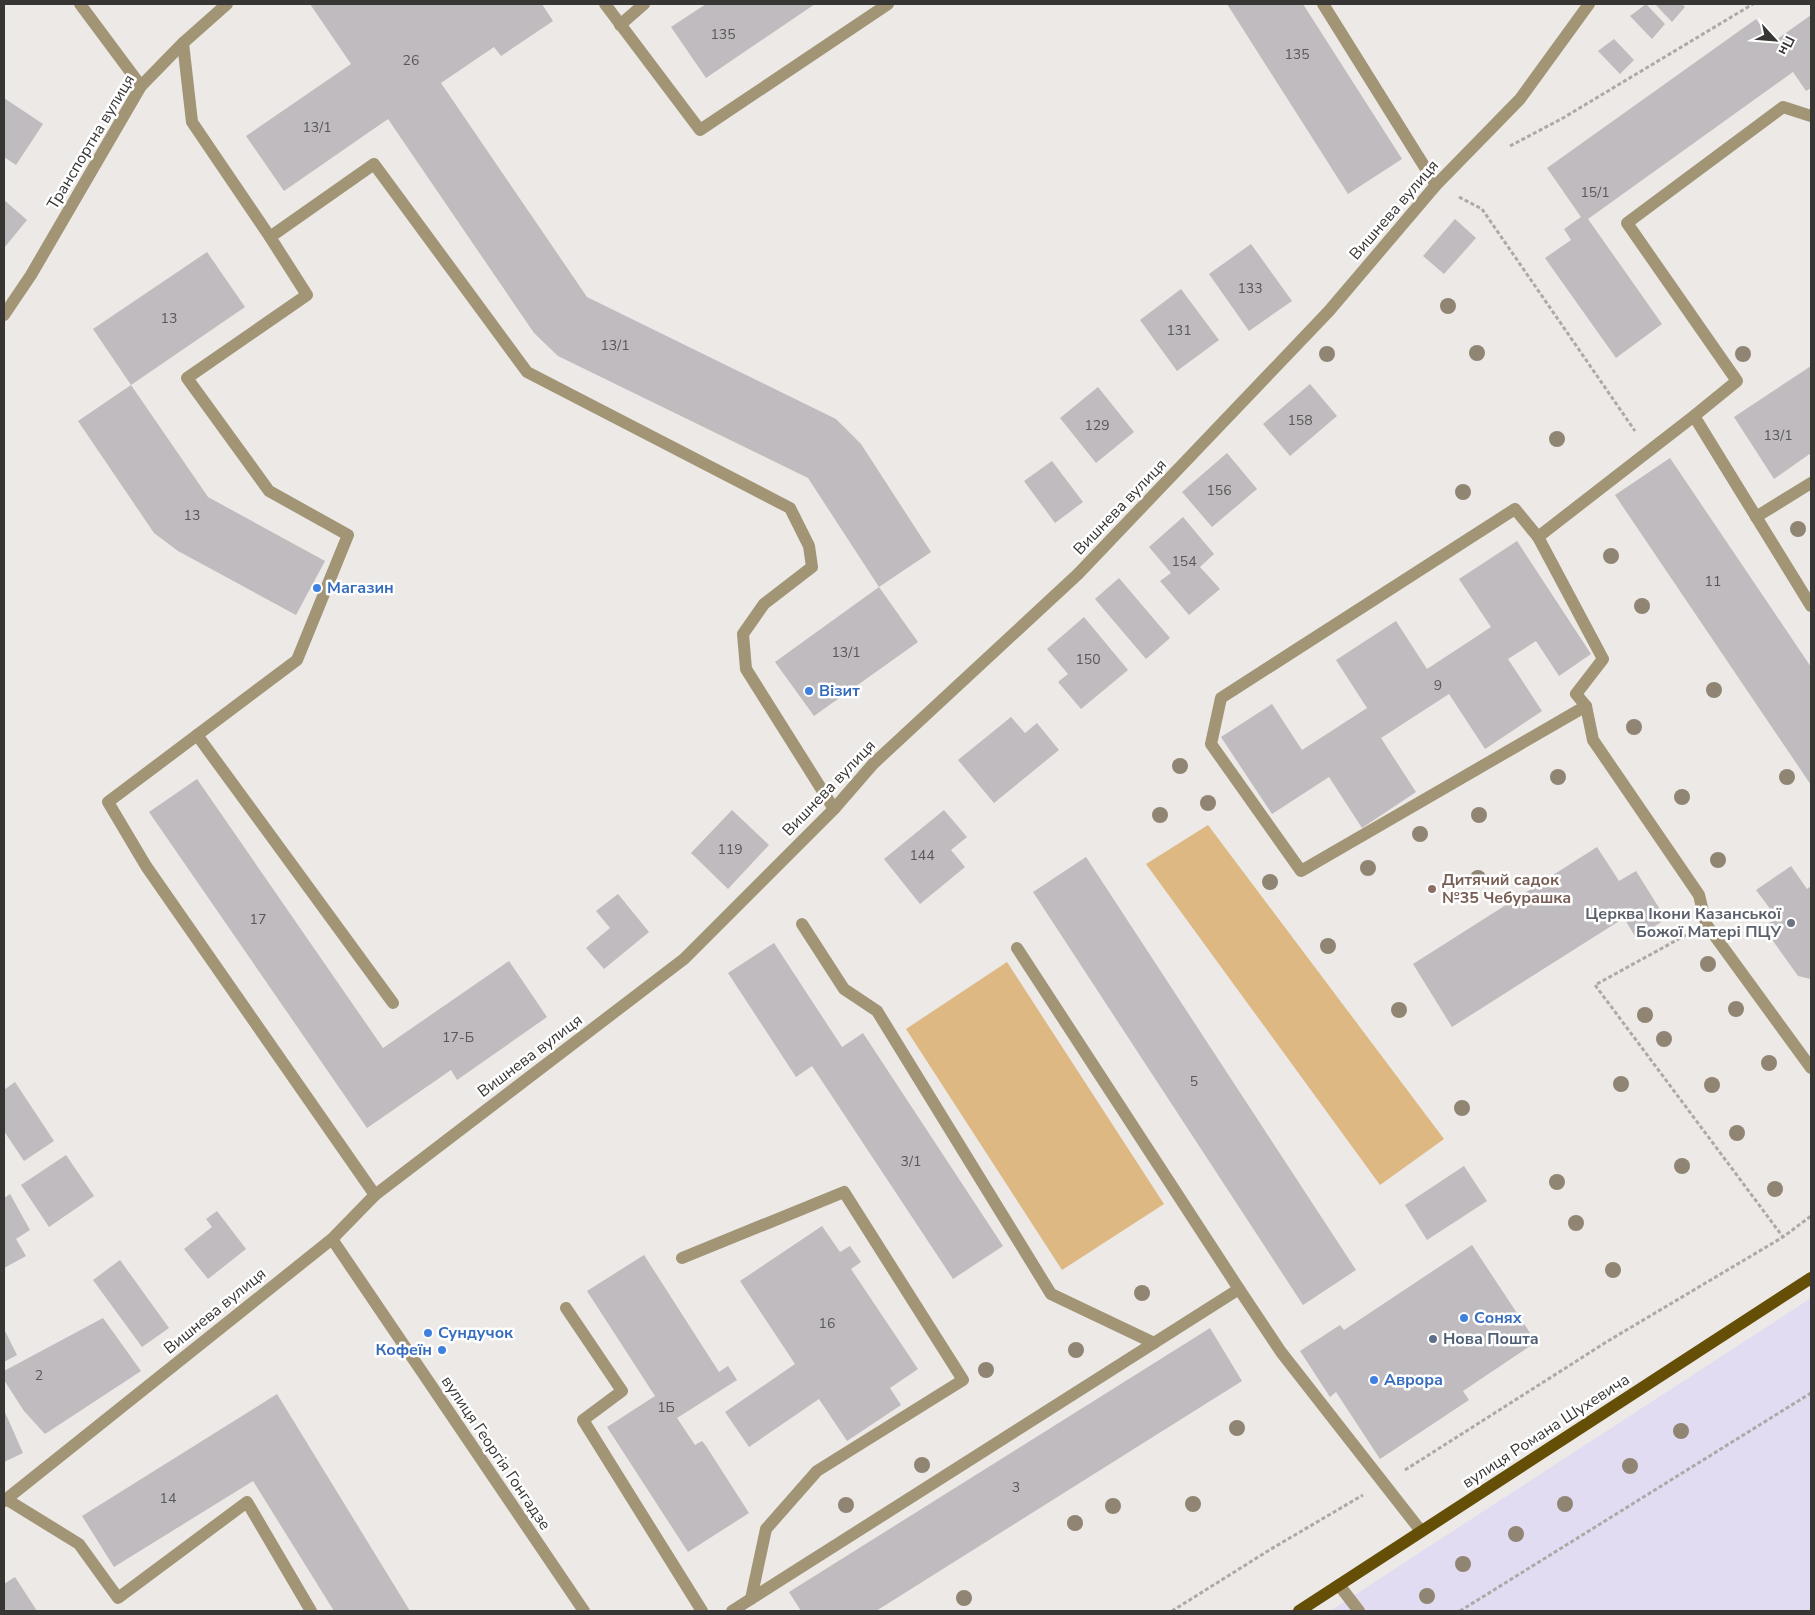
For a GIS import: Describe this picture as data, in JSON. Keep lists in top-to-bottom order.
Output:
{
  "streets": {
    "main road": ["вулиця Романа Шухевича"],
    "street": ["Транспортна вулиця", "Вишнева вулиця", "вулиця Георгія Гонгадзе"]
  },
  "crossings": [
    ["Вишнева вулиця", "вулиця Георгія Гонгадзе"]
  ],
  "places": [
    "Магазин",
    "Візит",
    "Дитячий садок №35 Чебурашка",
    "Церква Ікони Казанської Божої Матері ПЦУ",
    "Сонях",
    "Сундучок",
    "Нова Пошта",
    "Кофеїн",
    "Аврора"
  ],
  "house_numbers": [
    "135",
    "135",
    "26",
    "13/1",
    "15/1",
    "133",
    "13",
    "131",
    "13/1",
    "158",
    "129",
    "13/1",
    "156",
    "13",
    "154",
    "11",
    "13/1",
    "150",
    "9",
    "119",
    "144",
    "17",
    "17-Б",
    "5",
    "3/1",
    "16",
    "2",
    "1Б",
    "3",
    "14"
  ],
  "north": "bottom right"
}
